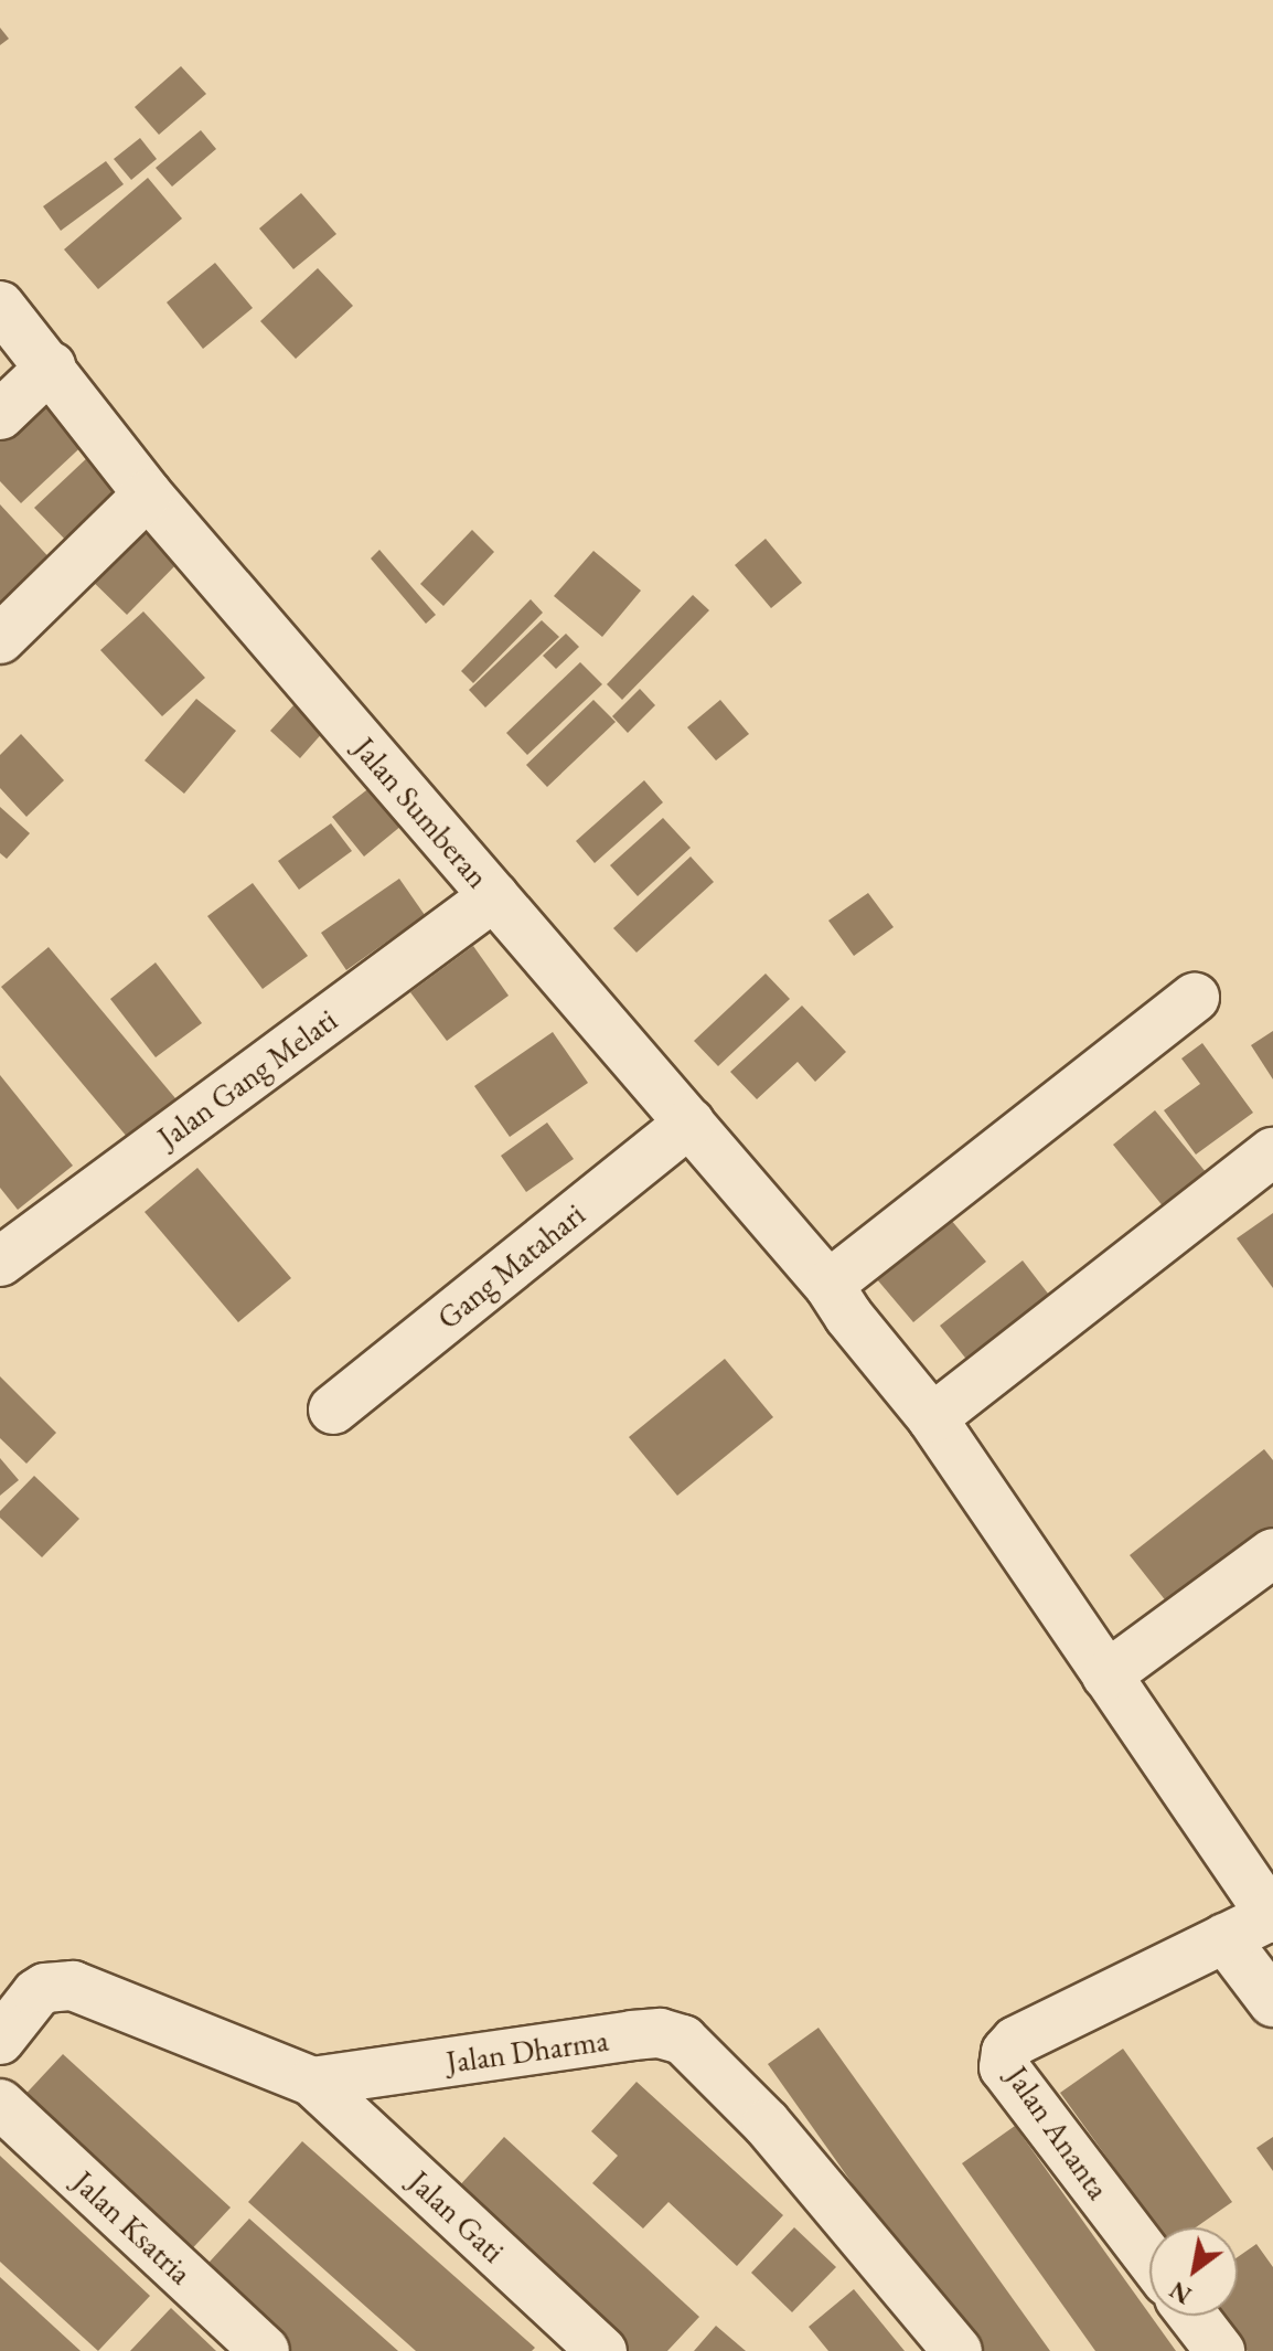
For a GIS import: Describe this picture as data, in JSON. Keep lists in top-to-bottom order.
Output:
{
  "streets": {
    "street": [
      "Jalan Sumberan",
      "Jalan Gang Melati",
      "Gang Matahari",
      "Jalan Dharma",
      "Jalan Ananta",
      "Jalan Gati",
      "Jalan Ksatria"
    ]
  },
  "crossings": [
    ["Jalan Sumberan", "Jalan Gang Melati"],
    ["Jalan Sumberan", "Gang Matahari"],
    ["Jalan Sumberan", "Jalan Ananta"],
    ["Jalan Dharma", "Jalan Gati"]
  ],
  "north": "bottom left"
}
